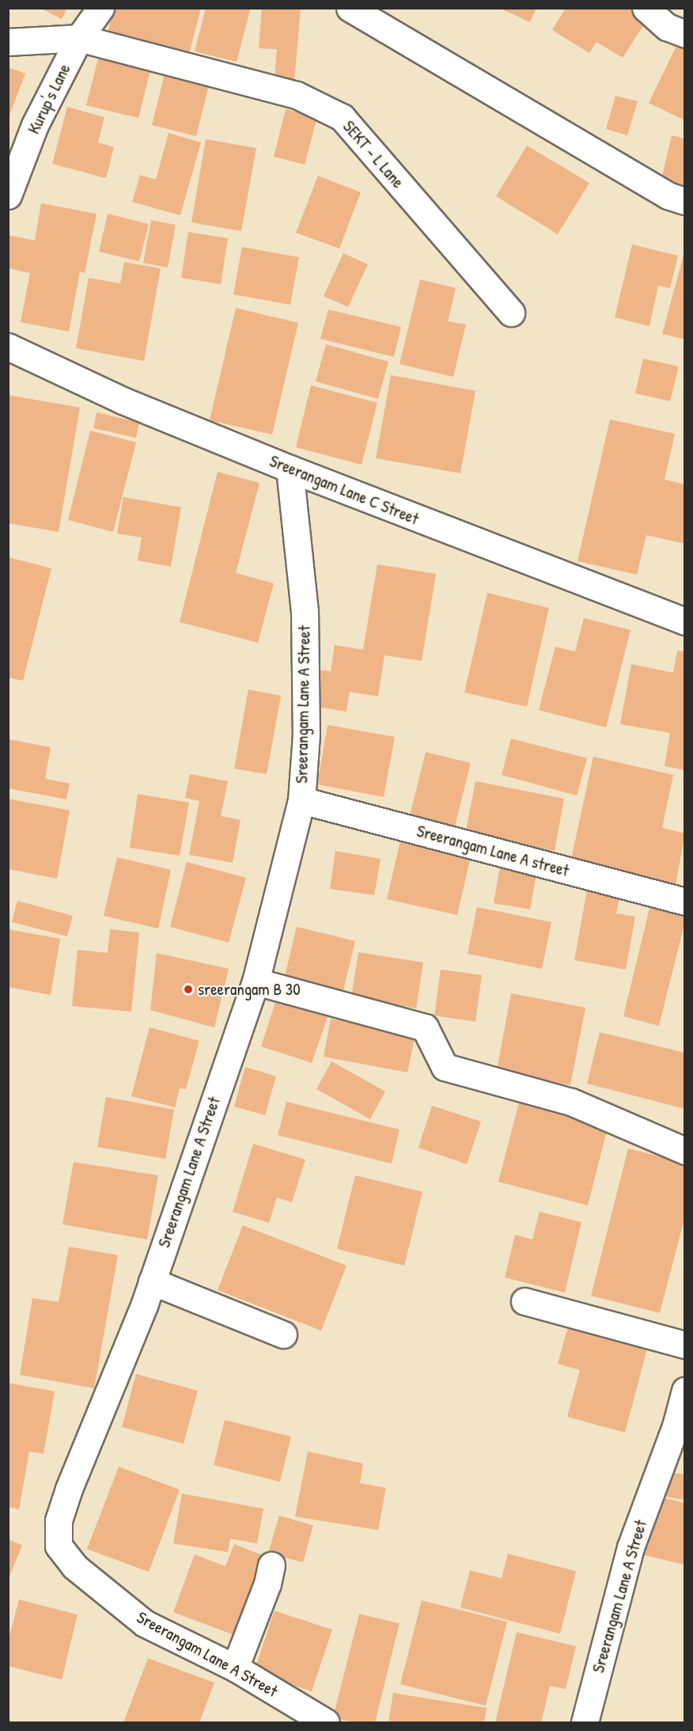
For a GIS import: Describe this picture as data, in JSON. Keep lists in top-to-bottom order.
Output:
{
  "streets": {
    "street": [
      "Kurup's Lane",
      "SEKT - L Lane",
      "Sreerangam Lane C Street",
      "Sreerangam Lane A Street",
      "Sreerangam Lane A street"
    ]
  },
  "crossings": [
    ["Kurup's Lane", "SEKT - L Lane"],
    ["Sreerangam Lane C Street", "Sreerangam Lane A Street"],
    ["Sreerangam Lane A Street", "Sreerangam Lane A street"]
  ],
  "places": ["sreerangam B 30"]
}
